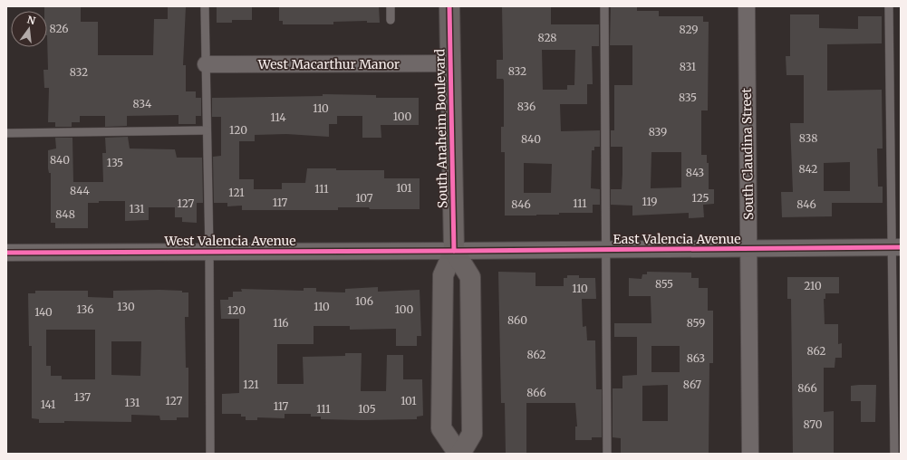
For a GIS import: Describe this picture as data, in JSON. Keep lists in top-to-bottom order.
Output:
{
  "streets": {
    "main road": ["South Anaheim Boulevard"],
    "street": [
      "West Macarthur Manor",
      "South Claudina Street",
      "East Valencia Avenue",
      "West Valencia Avenue"
    ]
  },
  "crossings": [
    ["West Macarthur Manor", "South Anaheim Boulevard"],
    ["South Anaheim Boulevard", "East Valencia Avenue"],
    ["South Anaheim Boulevard", "West Valencia Avenue"],
    ["South Claudina Street", "East Valencia Avenue"],
    ["East Valencia Avenue", "West Valencia Avenue"]
  ],
  "house_numbers": [
    "826",
    "829",
    "828",
    "831",
    "832",
    "832",
    "835",
    "834",
    "836",
    "110",
    "100",
    "114",
    "120",
    "839",
    "838",
    "840",
    "840",
    "135",
    "842",
    "843",
    "101",
    "111",
    "844",
    "121",
    "107",
    "125",
    "119",
    "117",
    "127",
    "111",
    "846",
    "846",
    "131",
    "848",
    "855",
    "210",
    "110",
    "106",
    "130",
    "110",
    "136",
    "100",
    "120",
    "140",
    "860",
    "116",
    "859",
    "862",
    "862",
    "863",
    "121",
    "867",
    "866",
    "866",
    "137",
    "127",
    "101",
    "131",
    "141",
    "117",
    "111",
    "105",
    "870"
  ],
  "north": "top"
}
